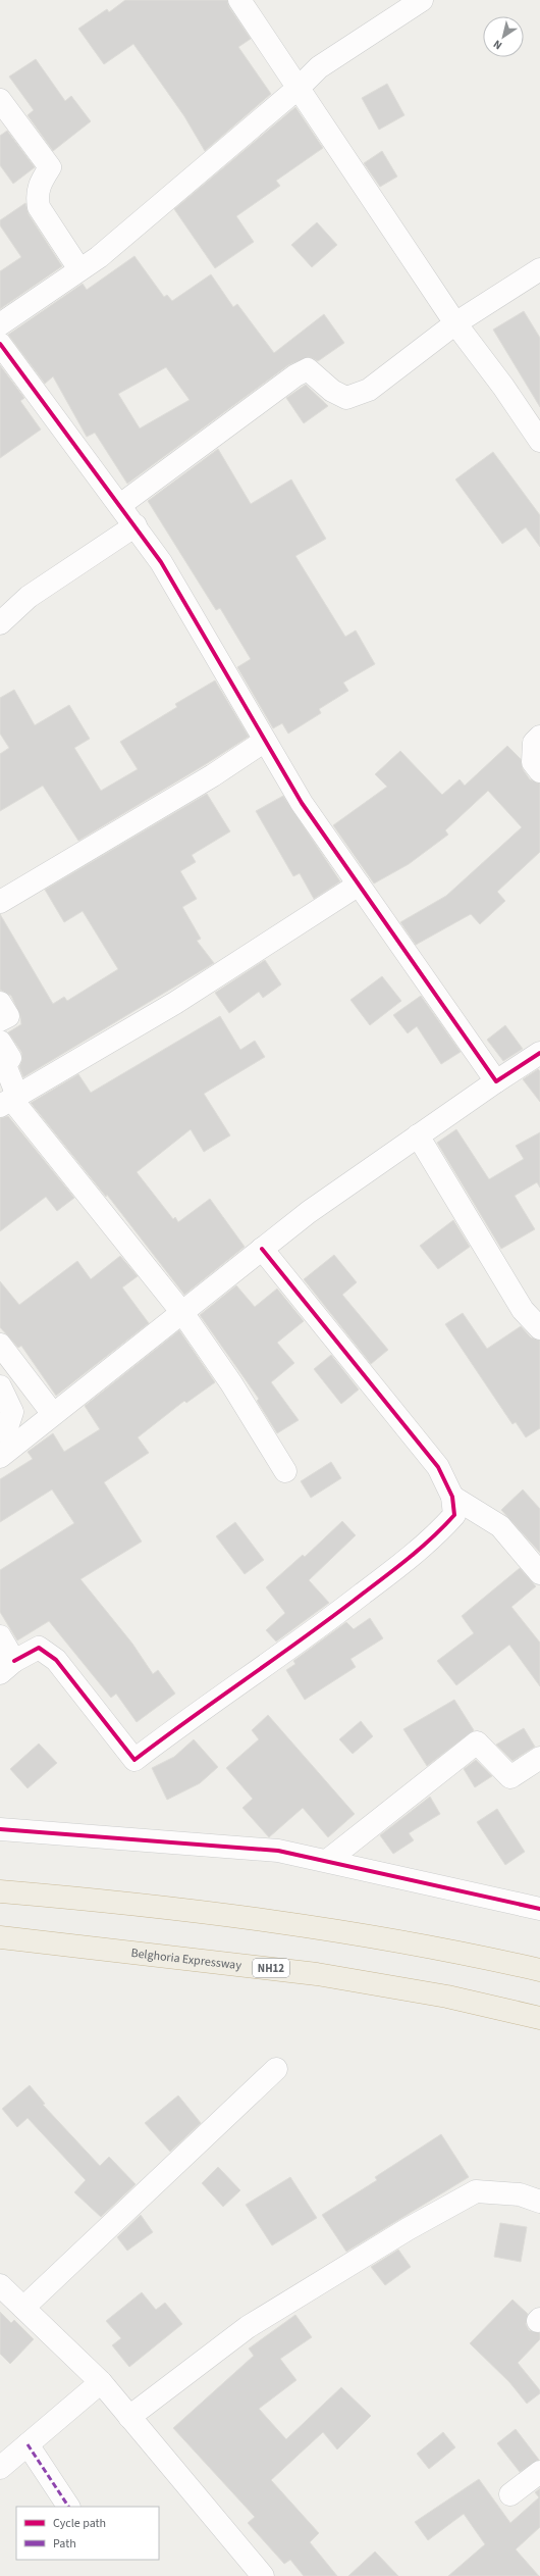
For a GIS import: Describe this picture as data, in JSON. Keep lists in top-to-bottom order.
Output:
{
  "streets": {
    "highway": ["Belghoria Expressway", "NH12"]
  },
  "legend": ["Cycle path", "Path"],
  "north": "bottom left"
}
